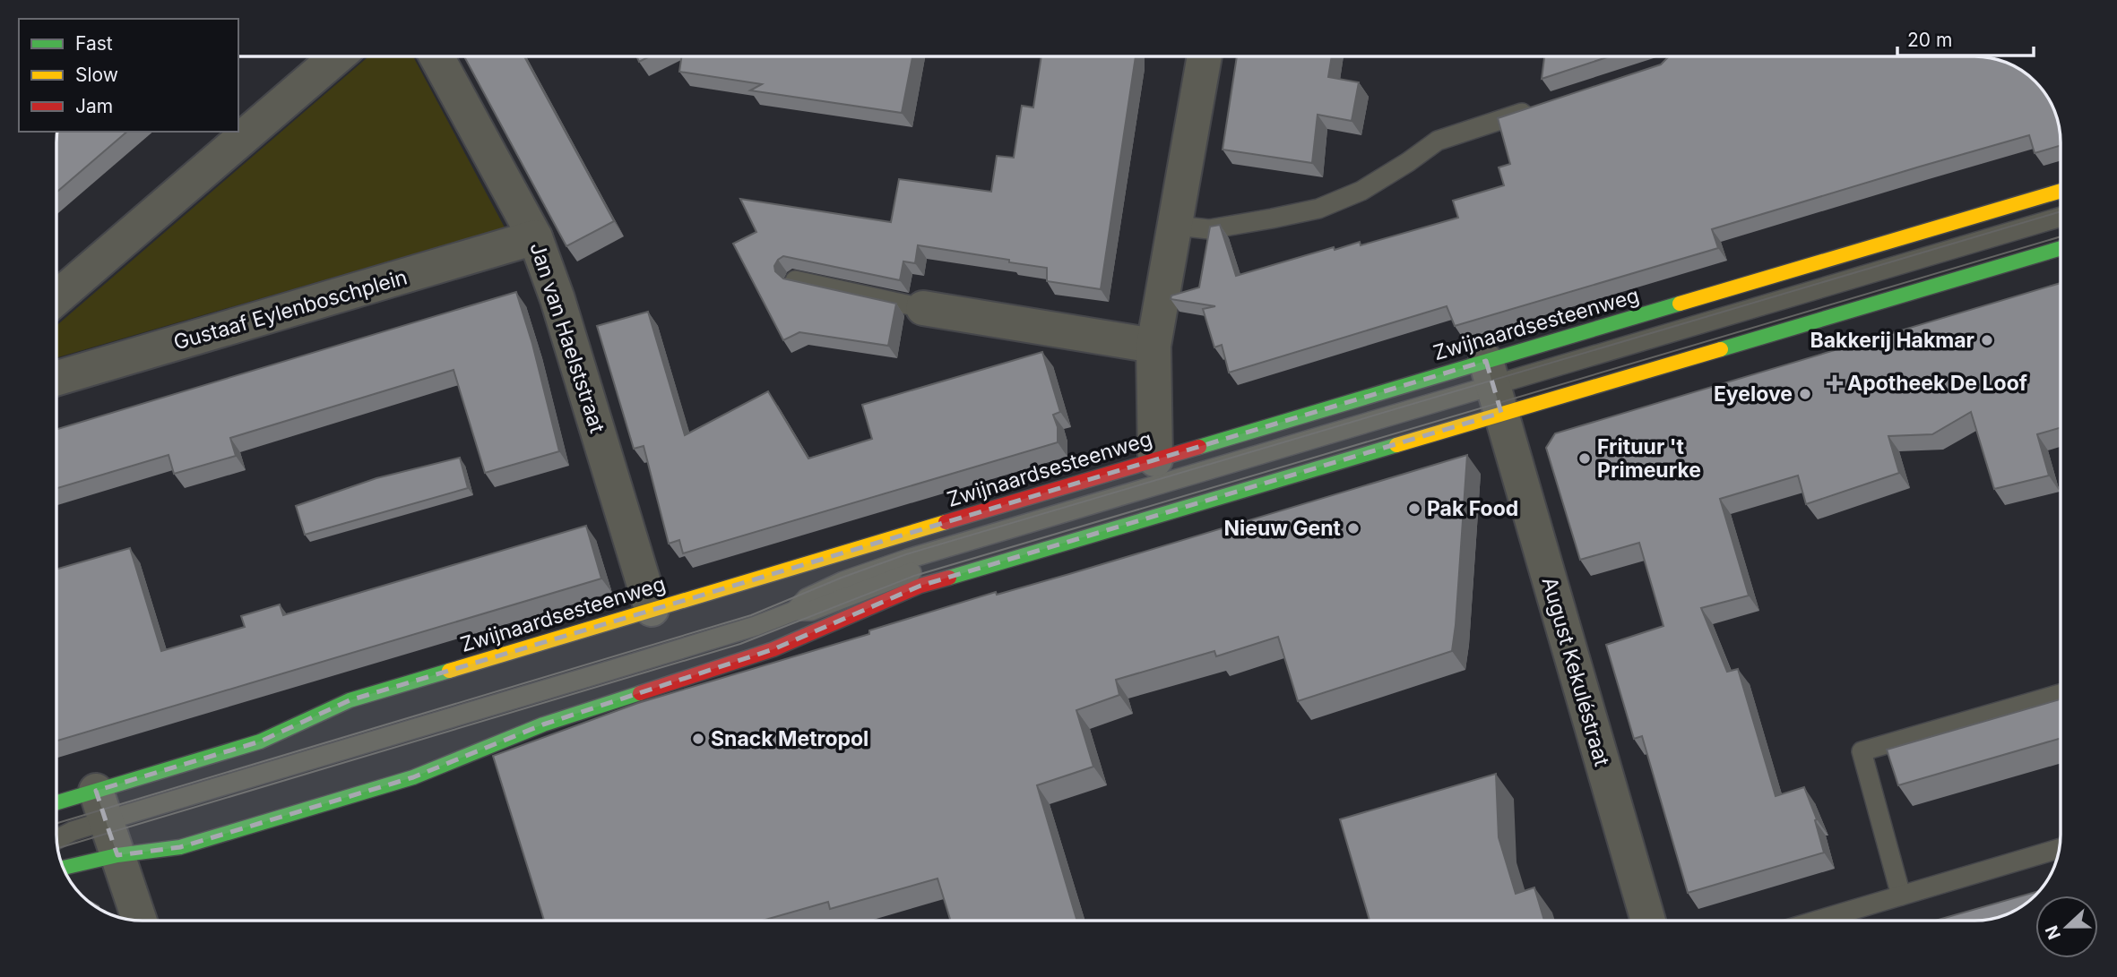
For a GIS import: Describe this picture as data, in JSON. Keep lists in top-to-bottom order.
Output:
{
  "streets": {
    "street": [
      "Gustaaf Eylenboschplein",
      "Zwijnaardsesteenweg",
      "Jan van Haelststraat",
      "August Kekuléstraat"
    ]
  },
  "crossings": [
    ["Gustaaf Eylenboschplein", "Jan van Haelststraat"],
    ["Zwijnaardsesteenweg", "Jan van Haelststraat"],
    ["Zwijnaardsesteenweg", "August Kekuléstraat"]
  ],
  "places": {
    "other": [
      "Bakkerij Hakmar",
      "Eyelove",
      "Frituur 't Primeurke",
      "Pak Food",
      "Nieuw Gent",
      "Snack Metropol"
    ],
    "health": ["Apotheek De Loof"]
  },
  "legend": ["Fast", "Slow", "Jam"],
  "scale_bar": "20 m",
  "north": "left"
}
